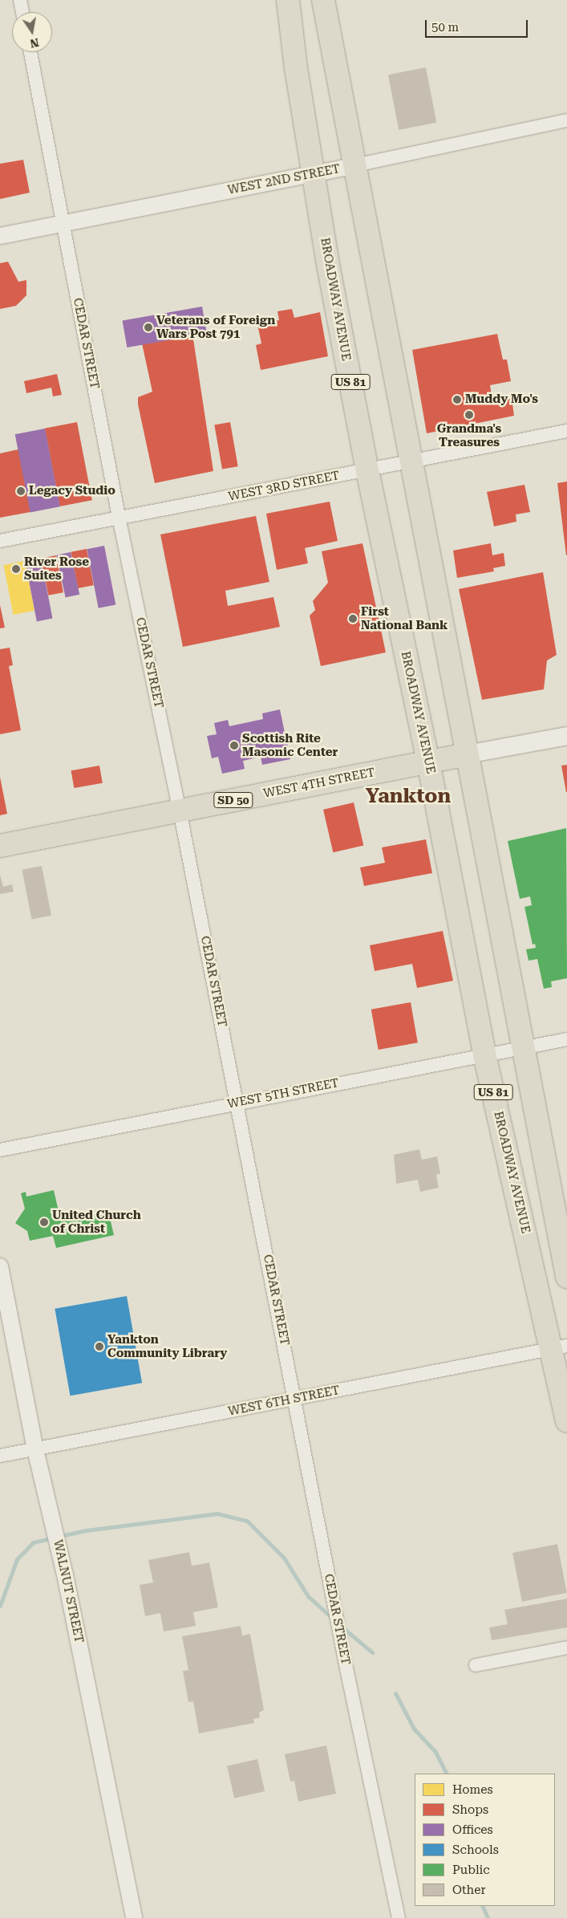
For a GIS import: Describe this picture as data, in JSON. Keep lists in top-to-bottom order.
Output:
{
  "streets": {
    "highway": [
      "BROADWAY AVENUE",
      "US 81",
      "WEST 4TH STREET",
      "SD 50"
    ],
    "street": [
      "WEST 2ND STREET",
      "CEDAR STREET",
      "WEST 3RD STREET",
      "WEST 5TH STREET",
      "WEST 6TH STREET",
      "WALNUT STREET"
    ]
  },
  "crossings": [
    ["WEST 2ND STREET", "BROADWAY AVENUE"],
    ["WEST 2ND STREET", "CEDAR STREET"],
    ["WEST 2ND STREET", "US 81"],
    ["BROADWAY AVENUE", "WEST 3RD STREET"],
    ["BROADWAY AVENUE", "WEST 4TH STREET"],
    ["BROADWAY AVENUE", "WEST 5TH STREET"],
    ["BROADWAY AVENUE", "WEST 6TH STREET"],
    ["CEDAR STREET", "WEST 3RD STREET"],
    ["CEDAR STREET", "WEST 4TH STREET"],
    ["CEDAR STREET", "WEST 5TH STREET"],
    ["CEDAR STREET", "WEST 6TH STREET"],
    ["US 81", "WEST 3RD STREET"],
    ["US 81", "WEST 4TH STREET"],
    ["US 81", "WEST 5TH STREET"],
    ["WEST 6TH STREET", "WALNUT STREET"]
  ],
  "districts": ["Yankton"],
  "places": [
    "Veterans of Foreign Wars Post 791",
    "Muddy Mo's",
    "Grandma's Treasures",
    "Legacy Studio",
    "River Rose Suites",
    "First National Bank",
    "Scottish Rite Masonic Center",
    "United Church of Christ",
    "Yankton Community Library"
  ],
  "legend": [
    "Homes",
    "Shops",
    "Offices",
    "Schools",
    "Public",
    "Other"
  ],
  "scale_bar": "50 m",
  "north": "bottom"
}
